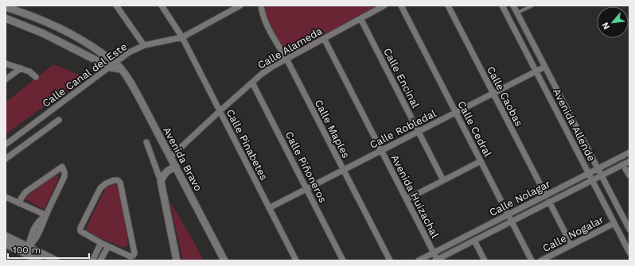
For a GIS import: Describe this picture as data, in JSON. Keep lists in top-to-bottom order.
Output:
{
  "streets": {
    "main road": ["Avenida Bravo"],
    "street": [
      "Calle Alameda",
      "Calle Canal del Este",
      "Calle Encinal",
      "Calle Caobas",
      "Avenida Allende",
      "Calle Maples",
      "Calle Robledal",
      "Calle Cedral",
      "Calle Pinabetes",
      "Calle Piñoneros",
      "Avenida Huizachal",
      "Calle Nolagar",
      "Calle Nogalar"
    ]
  },
  "crossings": [
    ["Calle Alameda", "Calle Encinal"],
    ["Calle Alameda", "Calle Maples"],
    ["Calle Alameda", "Calle Pinabetes"],
    ["Calle Alameda", "Avenida Bravo"],
    ["Calle Alameda", "Calle Piñoneros"],
    ["Calle Alameda", "Avenida Huizachal"],
    ["Calle Canal del Este", "Calle Pinabetes"],
    ["Calle Canal del Este", "Avenida Bravo"],
    ["Calle Encinal", "Calle Robledal"],
    ["Calle Caobas", "Calle Robledal"],
    ["Calle Caobas", "Calle Nolagar"],
    ["Avenida Allende", "Calle Robledal"],
    ["Avenida Allende", "Calle Nolagar"],
    ["Avenida Allende", "Calle Nogalar"],
    ["Calle Maples", "Calle Robledal"],
    ["Calle Robledal", "Calle Cedral"],
    ["Calle Robledal", "Calle Pinabetes"],
    ["Calle Robledal", "Calle Piñoneros"],
    ["Calle Robledal", "Avenida Huizachal"],
    ["Calle Cedral", "Calle Nolagar"],
    ["Avenida Huizachal", "Calle Nolagar"]
  ],
  "scale_bar": "100 m",
  "north": "bottom left"
}
